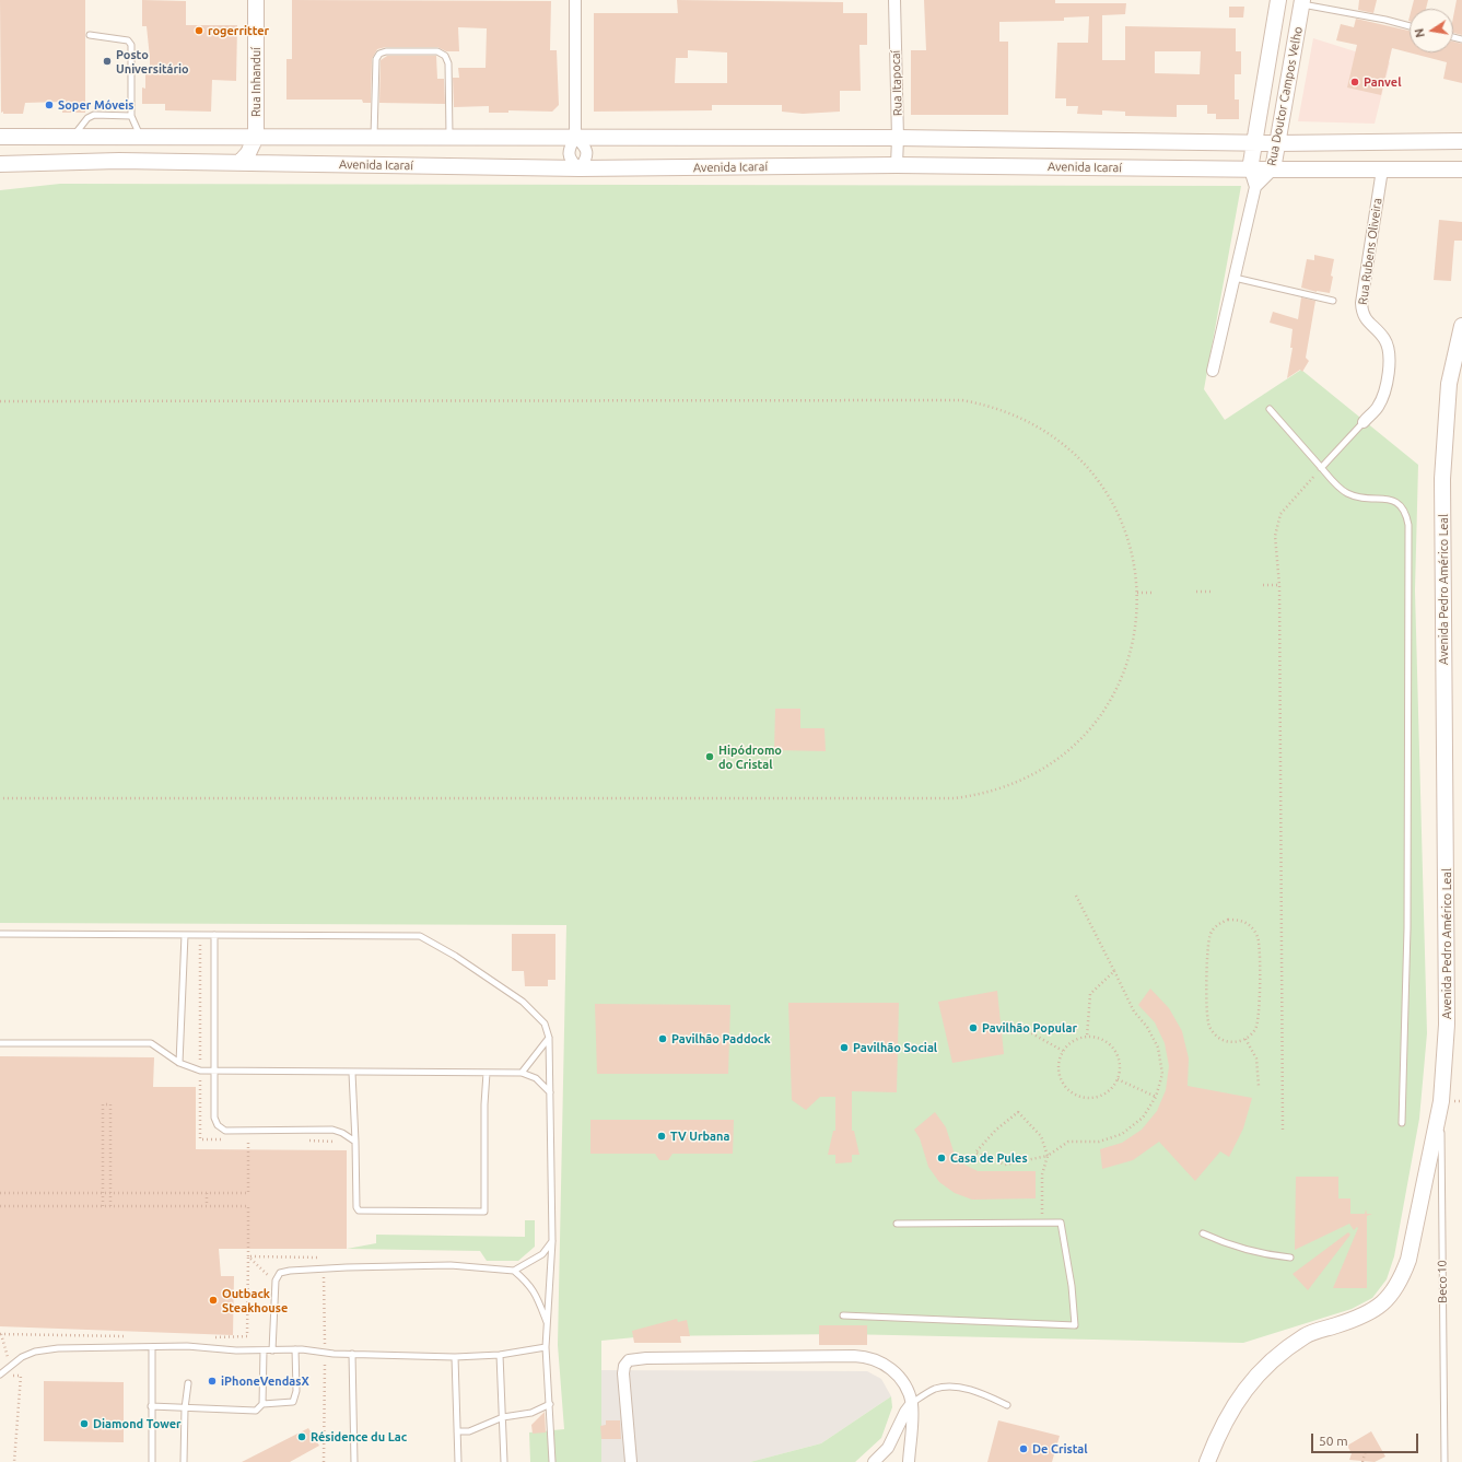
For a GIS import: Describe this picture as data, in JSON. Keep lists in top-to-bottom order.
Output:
{
  "streets": {
    "main road": [
      "Rua Inhanduí",
      "Rua Doutor Campos Velho",
      "Avenida Icaraí",
      "Avenida Pedro Américo Leal"
    ],
    "street": ["Rua Itapocaí", "Rua Rubens Oliveira"],
    "lane": ["Beco 10"]
  },
  "crossings": [
    ["Rua Itapocaí", "Avenida Icaraí"],
    ["Rua Doutor Campos Velho", "Avenida Icaraí"],
    ["Avenida Icaraí", "Rua Rubens Oliveira"],
    ["Avenida Pedro Américo Leal", "Beco 10"]
  ],
  "places": [
    "rogerritter",
    "Posto Universitário",
    "Panvel",
    "Soper Móveis",
    "Hipódromo do Cristal",
    "Pavilhão Popular",
    "Pavilhão Paddock",
    "Pavilhão Social",
    "TV Urbana",
    "Casa de Pules",
    "Outback Steakhouse",
    "iPhoneVendasX",
    "Diamond Tower",
    "Résidence du Lac",
    "De Cristal"
  ],
  "scale_bar": "50 m",
  "north": "left"
}
